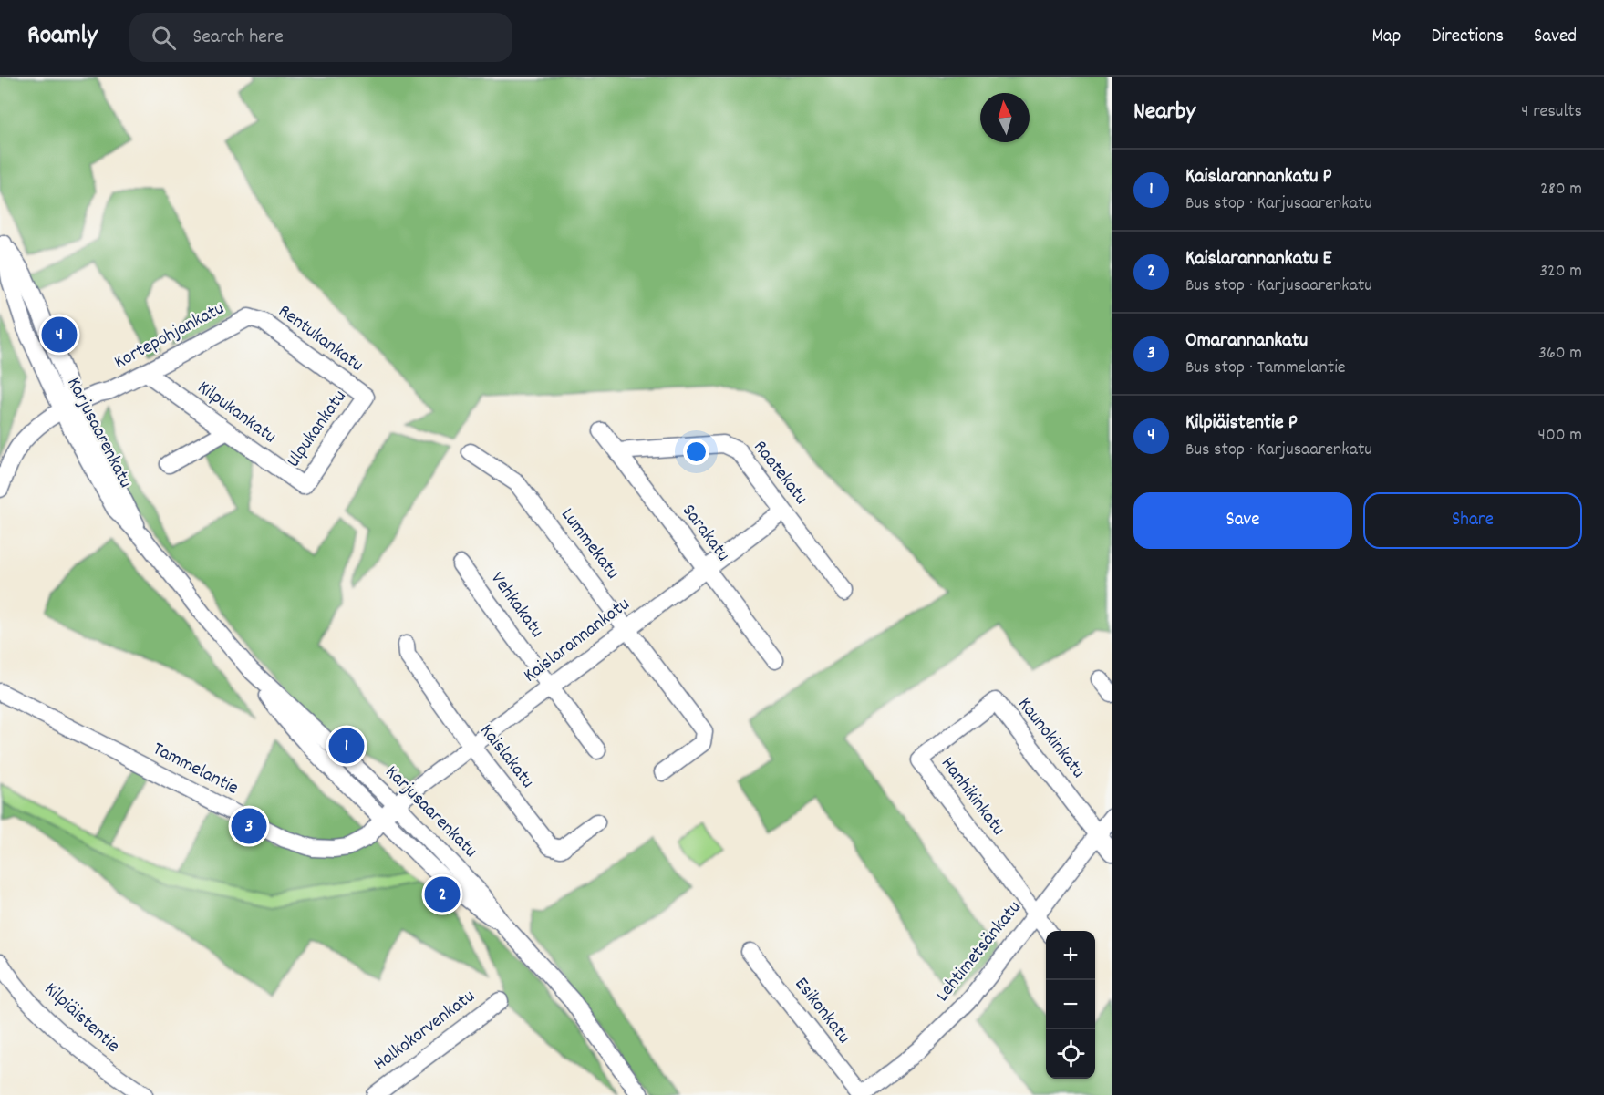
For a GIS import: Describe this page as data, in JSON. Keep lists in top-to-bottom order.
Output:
{
  "streets": {
    "street": [
      "Kortepohjankatu",
      "Rentukankatu",
      "Kilpukankatu",
      "Ulpukankatu",
      "Karjusaarenkatu",
      "Raatekatu",
      "Sarakatu",
      "Lummekatu",
      "Vehkakatu",
      "Kaislarannankatu",
      "Kaunokinkatu",
      "Kaislakatu",
      "Tammelantie",
      "Hanhikinkatu",
      "Lehtimetsänkatu",
      "Esikonkatu",
      "Kilpiäistentie",
      "Halkokorvenkatu"
    ]
  },
  "crossings": [
    ["Kortepohjankatu", "Rentukankatu"],
    ["Kortepohjankatu", "Kilpukankatu"],
    ["Kortepohjankatu", "Karjusaarenkatu"],
    ["Rentukankatu", "Ulpukankatu"],
    ["Kilpukankatu", "Ulpukankatu"],
    ["Karjusaarenkatu", "Kaislarannankatu"],
    ["Karjusaarenkatu", "Tammelantie"],
    ["Raatekatu", "Sarakatu"],
    ["Raatekatu", "Kaislarannankatu"],
    ["Sarakatu", "Kaislarannankatu"],
    ["Lummekatu", "Kaislarannankatu"],
    ["Vehkakatu", "Kaislarannankatu"],
    ["Kaislarannankatu", "Kaislakatu"],
    ["Kaislarannankatu", "Tammelantie"],
    ["Kaunokinkatu", "Hanhikinkatu"],
    ["Kaunokinkatu", "Lehtimetsänkatu"],
    ["Hanhikinkatu", "Lehtimetsänkatu"],
    ["Lehtimetsänkatu", "Esikonkatu"]
  ],
  "north": "top",
  "page": {
    "header": "Roamly",
    "search": "Search here",
    "nav": ["Map", "Directions", "Saved"],
    "heading": ["Nearby", "4 results"],
    "list": [
      {
        "mark": "1",
        "name": "Kaislarannankatu P",
        "note": "Bus stop · Karjusaarenkatu",
        "value": "280 m"
      },
      {
        "mark": "2",
        "name": "Kaislarannankatu E",
        "note": "Bus stop · Karjusaarenkatu",
        "value": "320 m"
      },
      {
        "mark": "3",
        "name": "Omarannankatu",
        "note": "Bus stop · Tammelantie",
        "value": "360 m"
      },
      {
        "mark": "4",
        "name": "Kilpiäistentie P",
        "note": "Bus stop · Karjusaarenkatu",
        "value": "400 m"
      }
    ],
    "pins": [
      "4",
      "1",
      "3",
      "2"
    ],
    "buttons": ["Save", "Share"],
    "map_buttons": ["+", "−"]
  }
}
